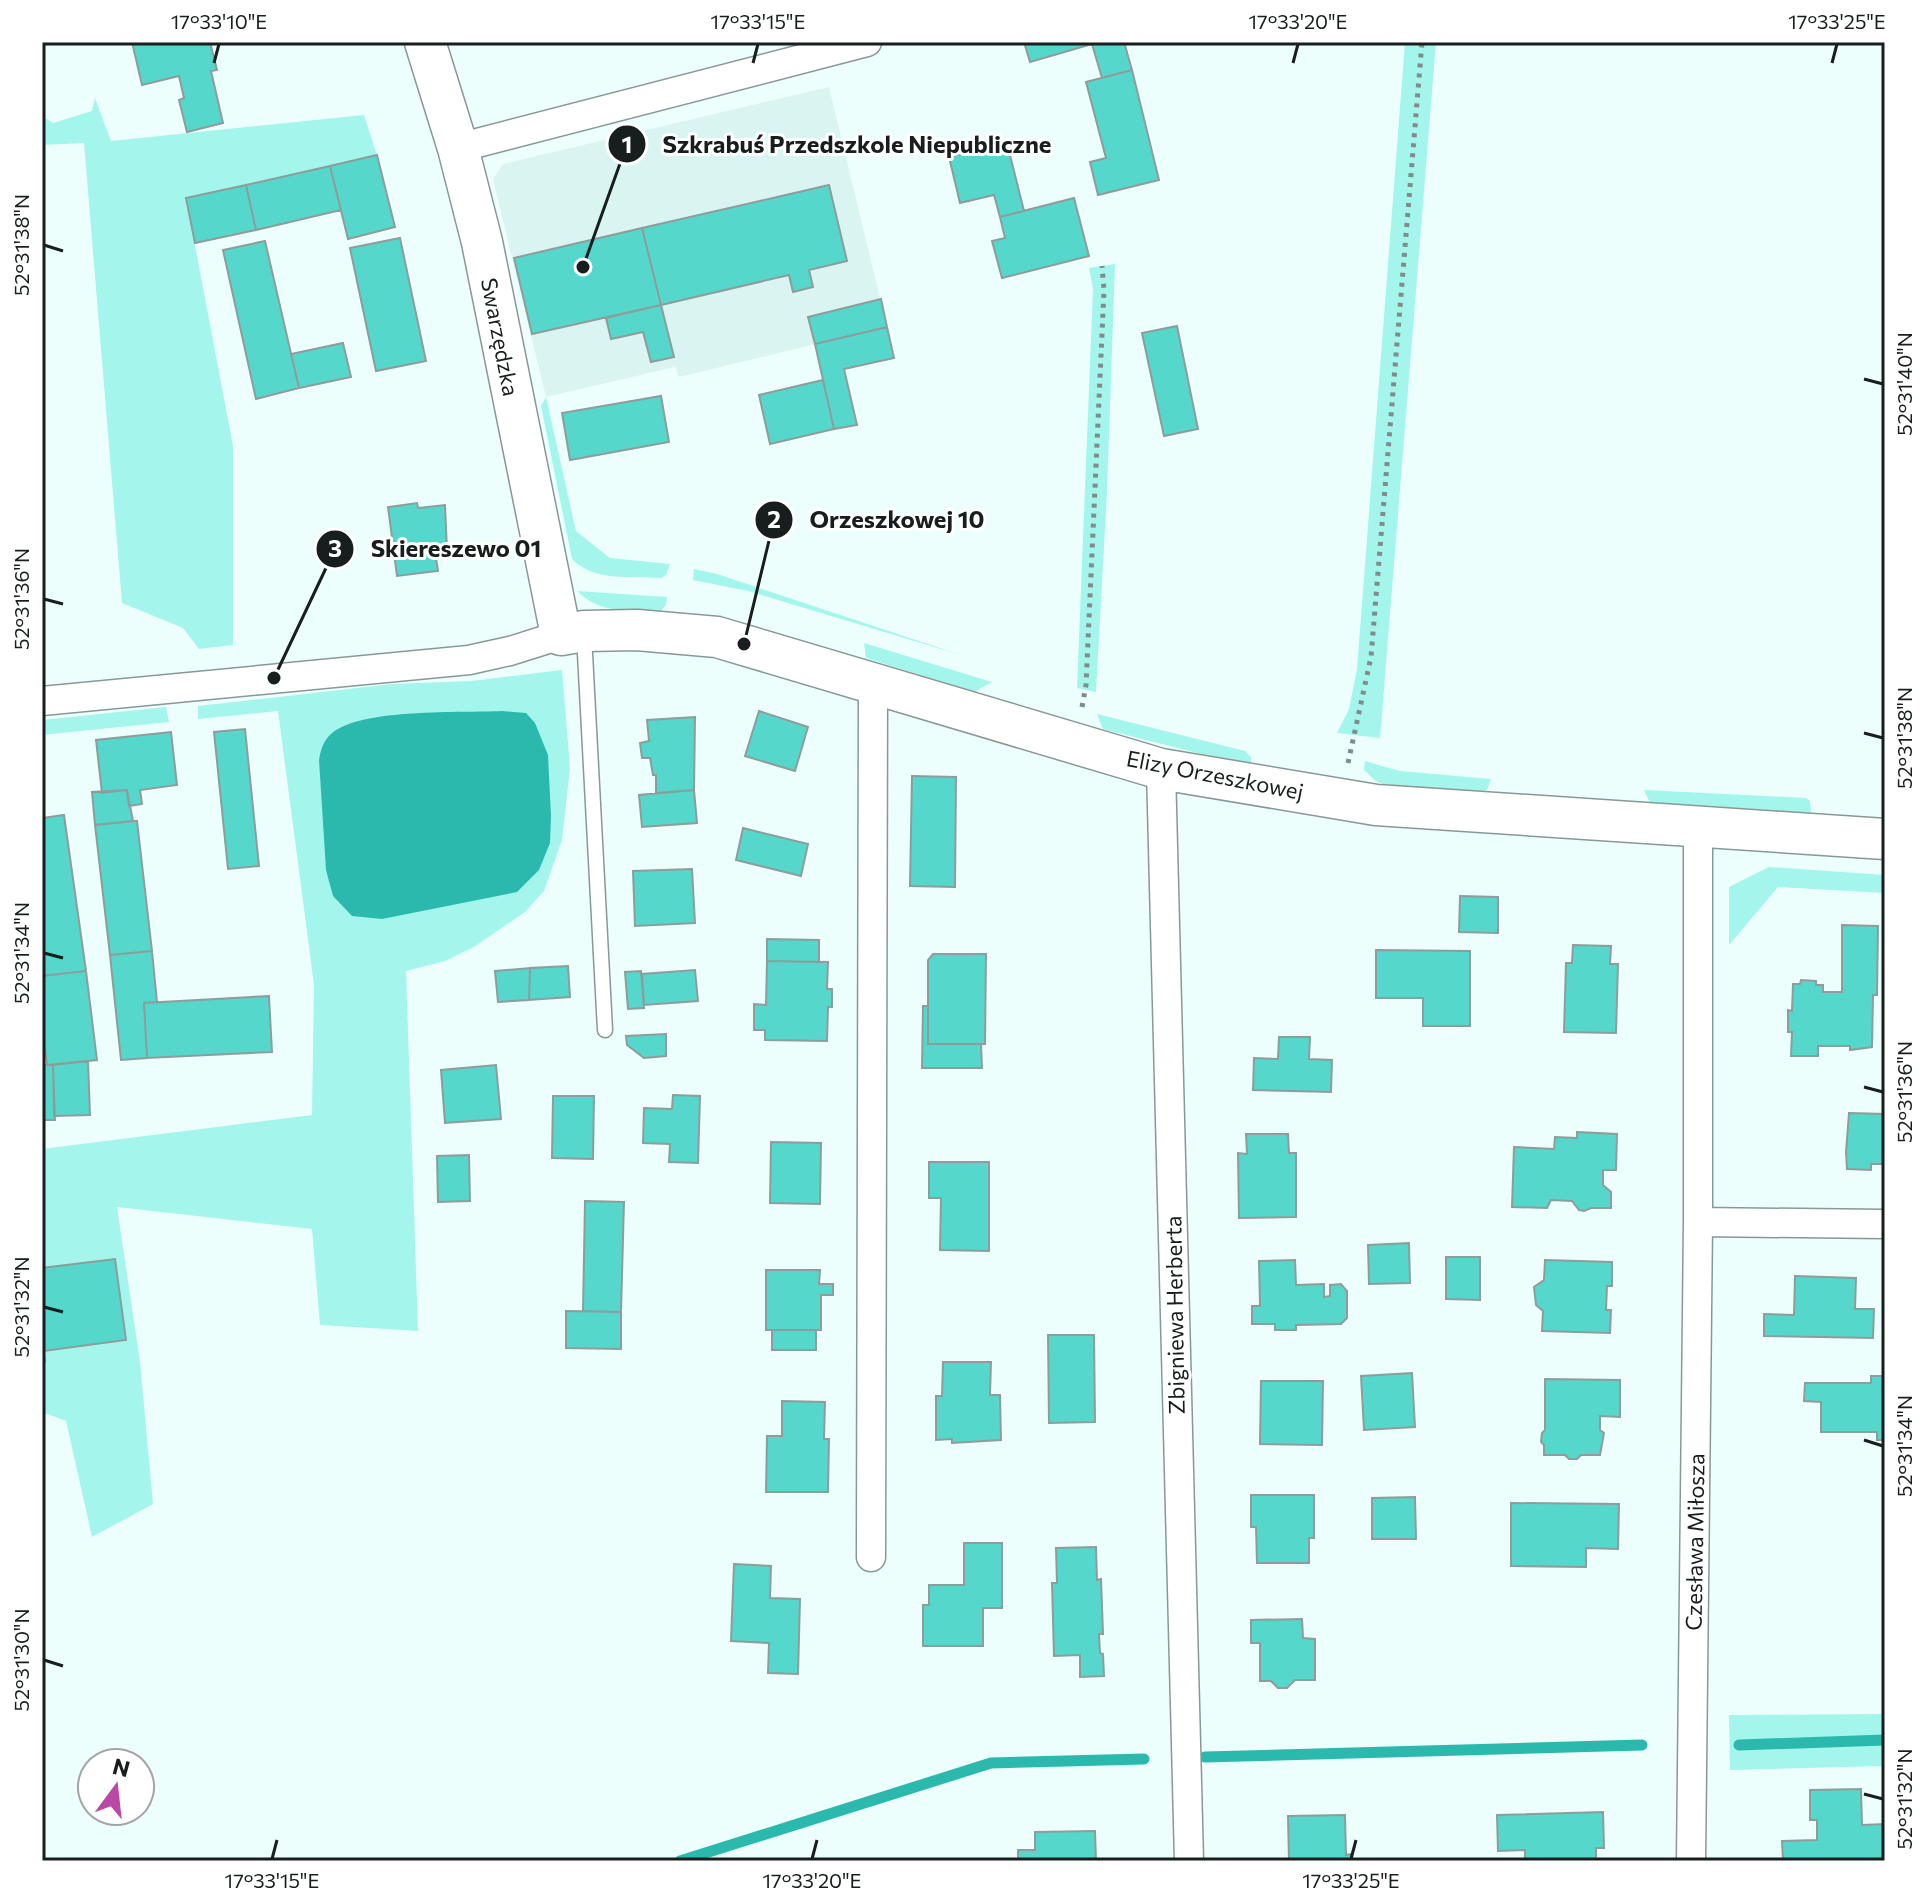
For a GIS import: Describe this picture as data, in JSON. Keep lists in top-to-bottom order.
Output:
{
  "streets": {
    "street": [
      "Swarzędzka",
      "Elizy Orzeszkowej",
      "Zbigniewa Herberta",
      "Czesława Miłosza"
    ]
  },
  "crossings": [
    ["Swarzędzka", "Elizy Orzeszkowej"],
    ["Elizy Orzeszkowej", "Zbigniewa Herberta"],
    ["Elizy Orzeszkowej", "Czesława Miłosza"]
  ],
  "places": ["Szkrabuś Przedszkole Niepubliczne", "Orzeszkowej 10", "Skiereszewo 01"],
  "north": "top",
  "coordinates": [
    "17°33'10\"E",
    "17°33'15\"E",
    "17°33'20\"E",
    "17°33'25\"E",
    "52°31'38\"N",
    "52°31'40\"N",
    "52°31'36\"N",
    "52°31'34\"N",
    "52°31'32\"N",
    "52°31'30\"N"
  ]
}
